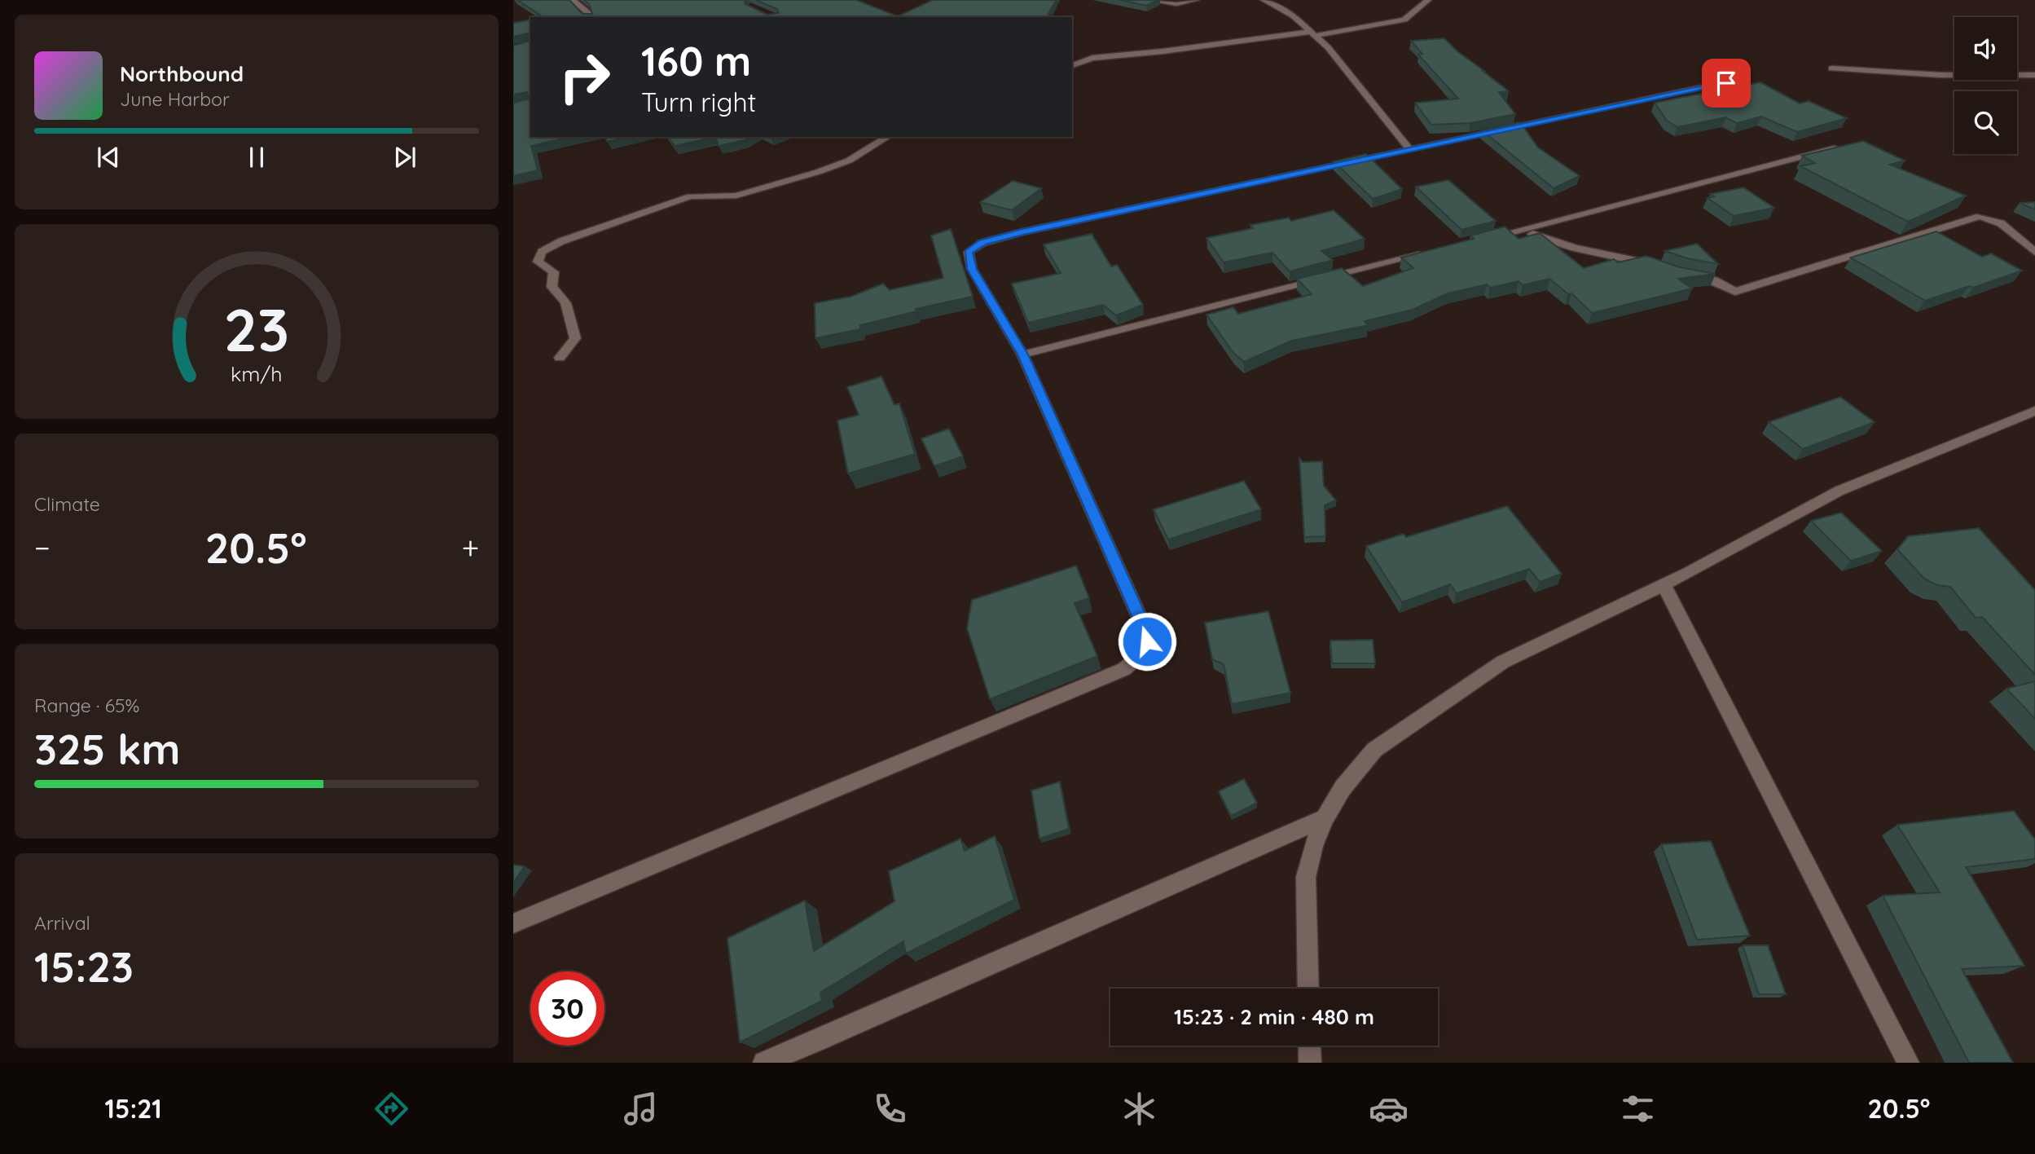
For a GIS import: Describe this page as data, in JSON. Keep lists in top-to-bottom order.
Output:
{
  "page": {
    "turn": ["160 m", "Turn right"],
    "song": ["Northbound", "June Harbor"],
    "tile": [
      "Climate",
      ["Range · 65%", "325 km"],
      ["Arrival", "15:23"]
    ],
    "heat": ["−", "20.5°", "+"],
    "limit": "30",
    "trip": "15:23 · 2 min · 480 m",
    "tabs": ["15:21", "20.5°"],
    "gauge": ["23", "km/h"]
  }
}
